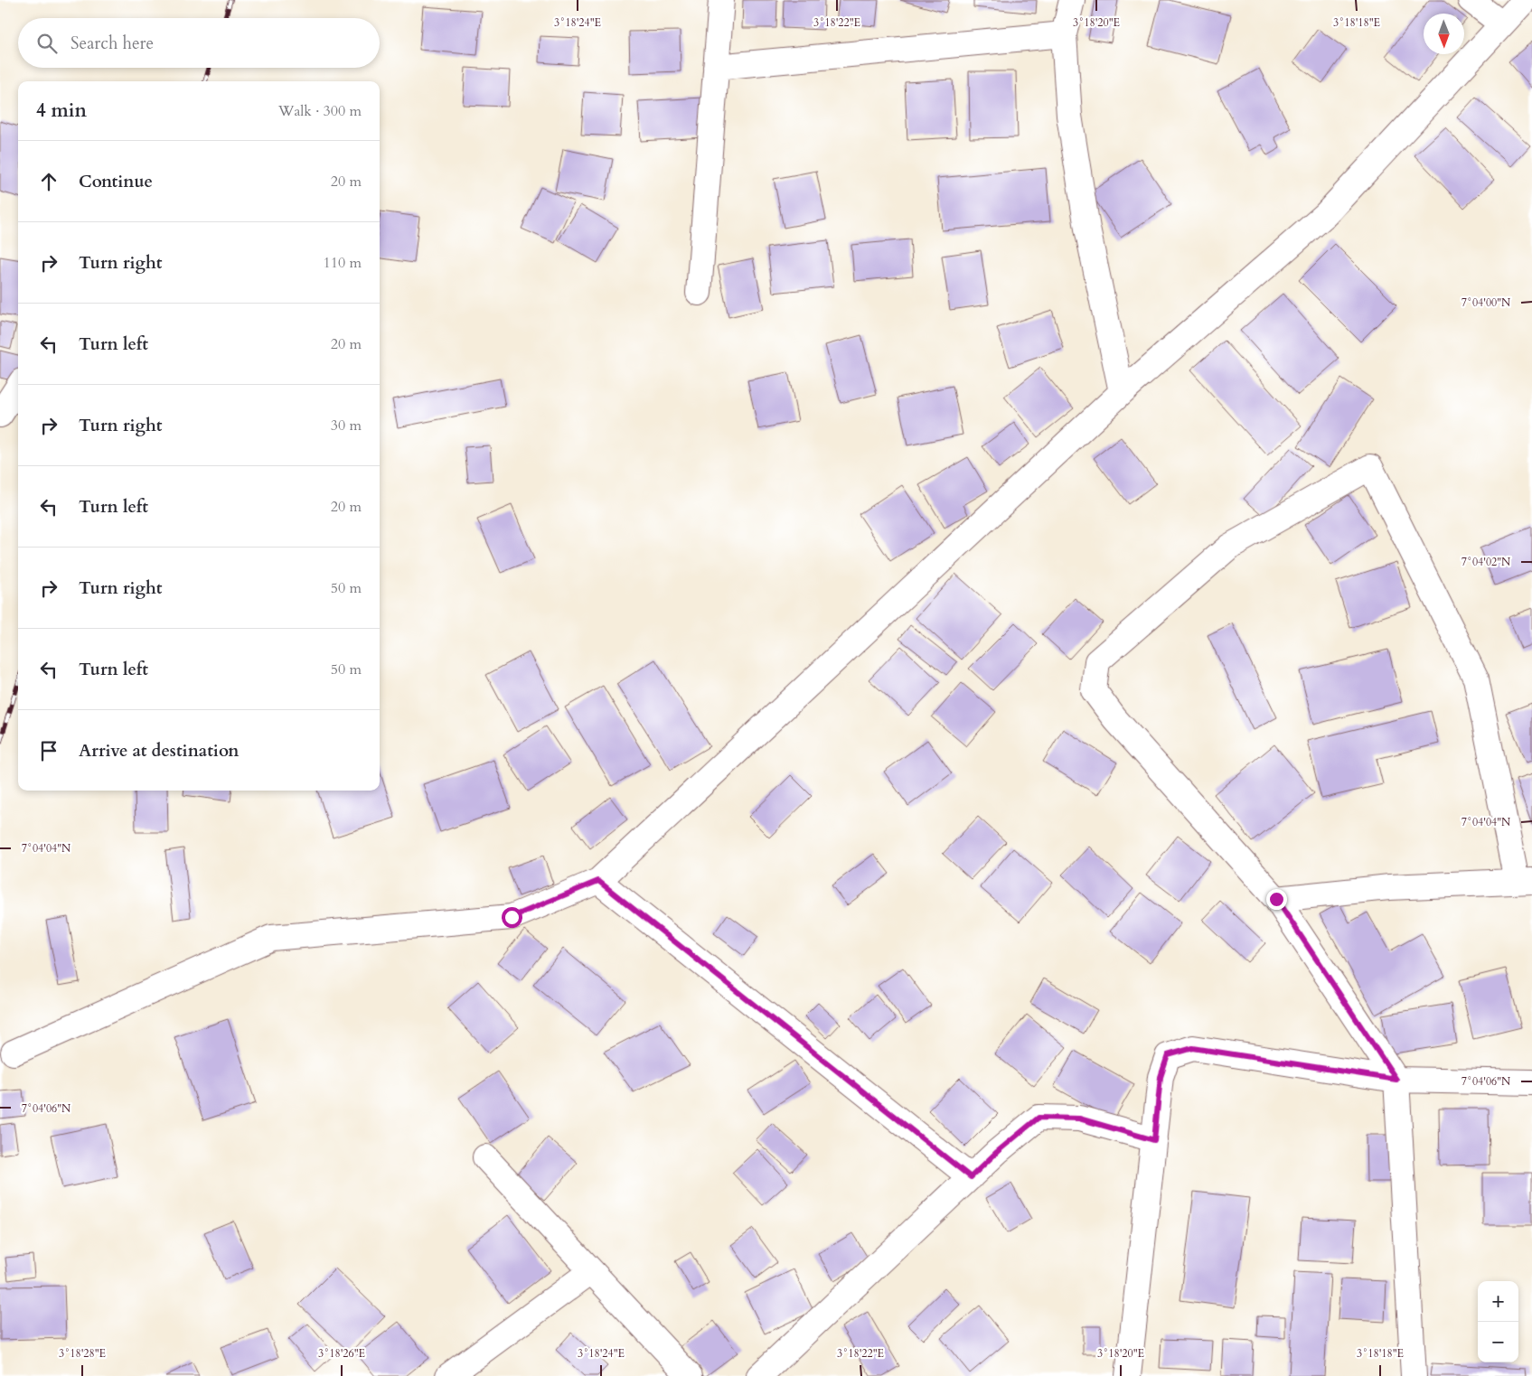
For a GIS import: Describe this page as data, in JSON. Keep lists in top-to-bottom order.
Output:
{
  "north": "bottom",
  "page": {
    "search": "Search here",
    "heading": ["4 min", "Walk · 300 m"],
    "list": [
      ["Continue", "20 m"],
      ["Turn right", "110 m"],
      ["Turn left", "20 m"],
      ["Turn right", "30 m"],
      ["Turn left", "20 m"],
      ["Turn right", "50 m"],
      ["Turn left", "50 m"],
      "Arrive at destination"
    ],
    "map_buttons": ["+", "−"]
  },
  "coordinates": [
    "3°18'24\"E",
    "3°18'22\"E",
    "3°18'20\"E",
    "3°18'18\"E",
    "7°04'00\"N",
    "7°04'02\"N",
    "7°04'04\"N",
    "7°04'06\"N",
    "3°18'28\"E",
    "3°18'26\"E"
  ]
}
